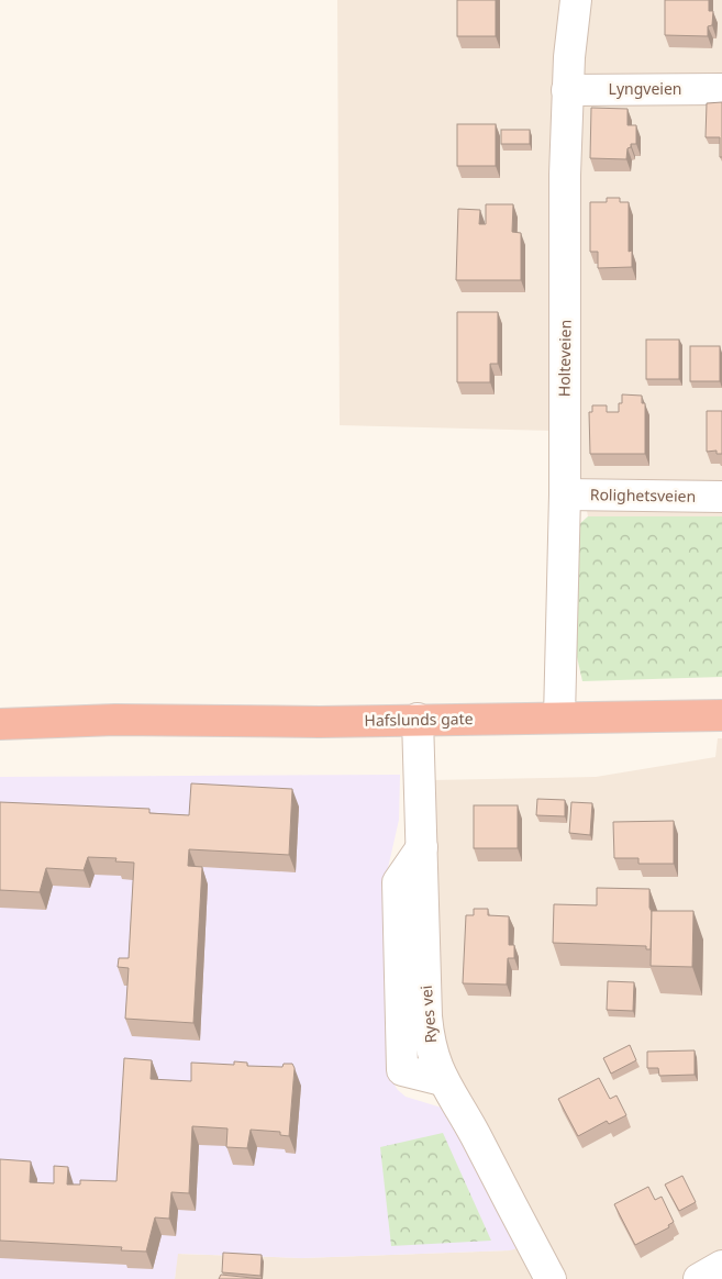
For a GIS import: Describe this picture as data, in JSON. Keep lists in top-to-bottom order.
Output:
{
  "streets": {
    "highway": ["Hafslunds gate"],
    "street": [
      "Lyngveien",
      "Holteveien",
      "Rolighetsveien",
      "Ryes vei"
    ]
  },
  "crossings": [
    ["Lyngveien", "Holteveien"],
    ["Holteveien", "Rolighetsveien"],
    ["Holteveien", "Hafslunds gate"],
    ["Hafslunds gate", "Ryes vei"]
  ]
}
